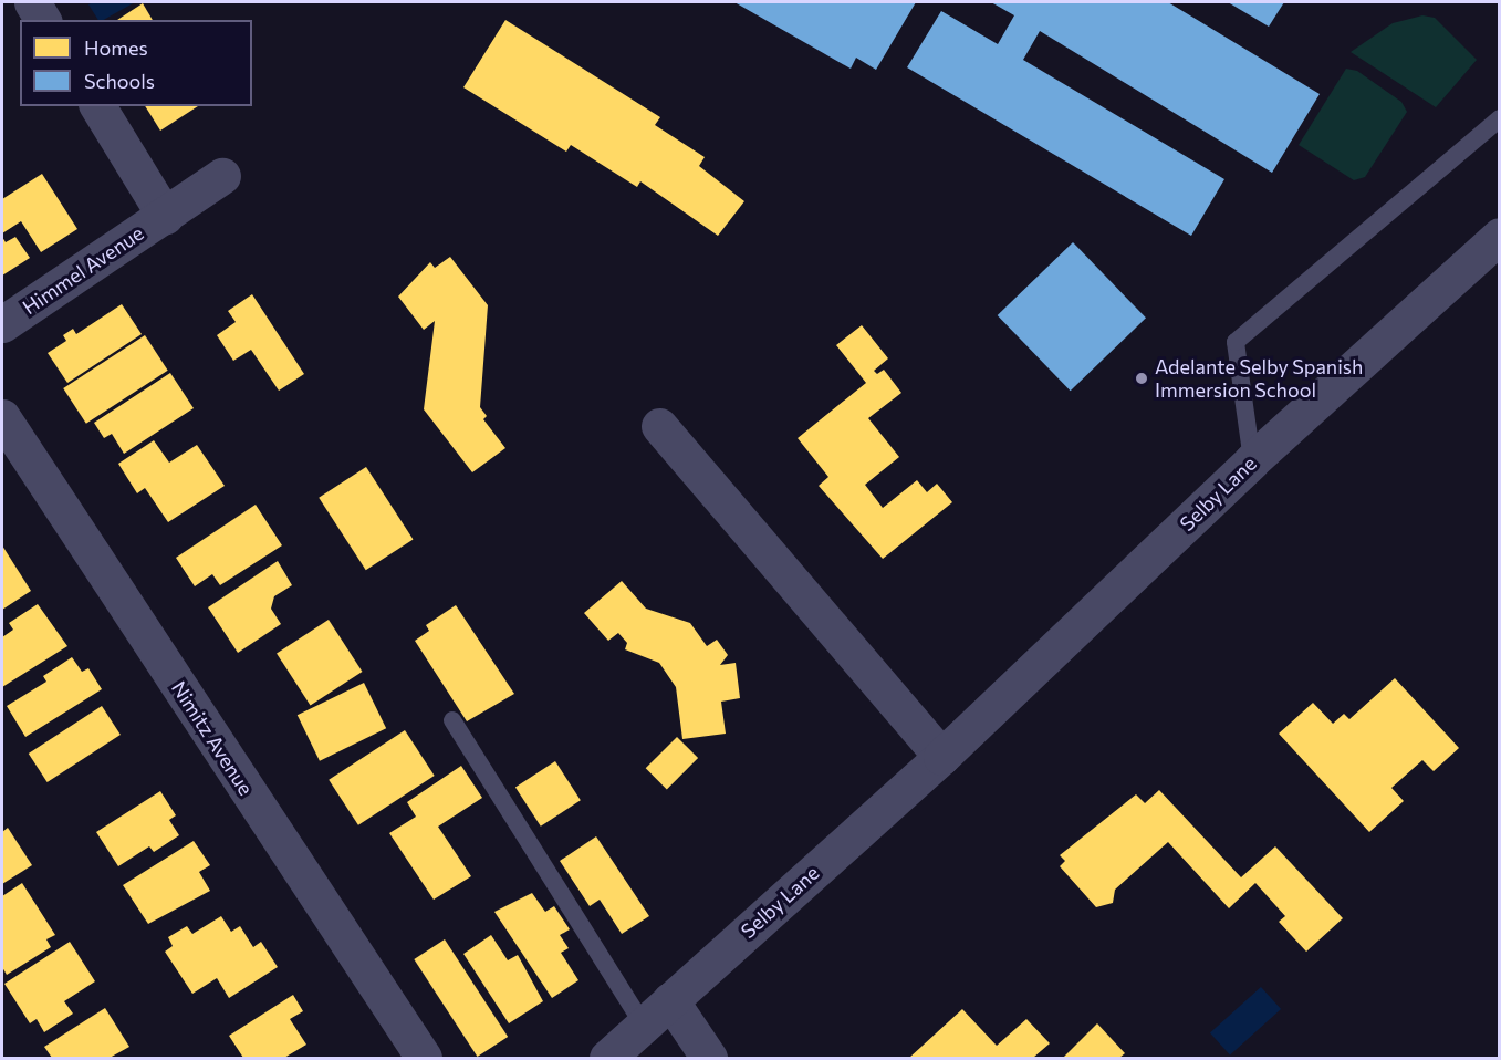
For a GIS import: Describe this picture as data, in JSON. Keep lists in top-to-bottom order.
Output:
{
  "streets": {
    "street": ["Himmel Avenue", "Selby Lane", "Nimitz Avenue"]
  },
  "places": ["Adelante Selby Spanish Immersion School"],
  "legend": ["Homes", "Schools"]
}
